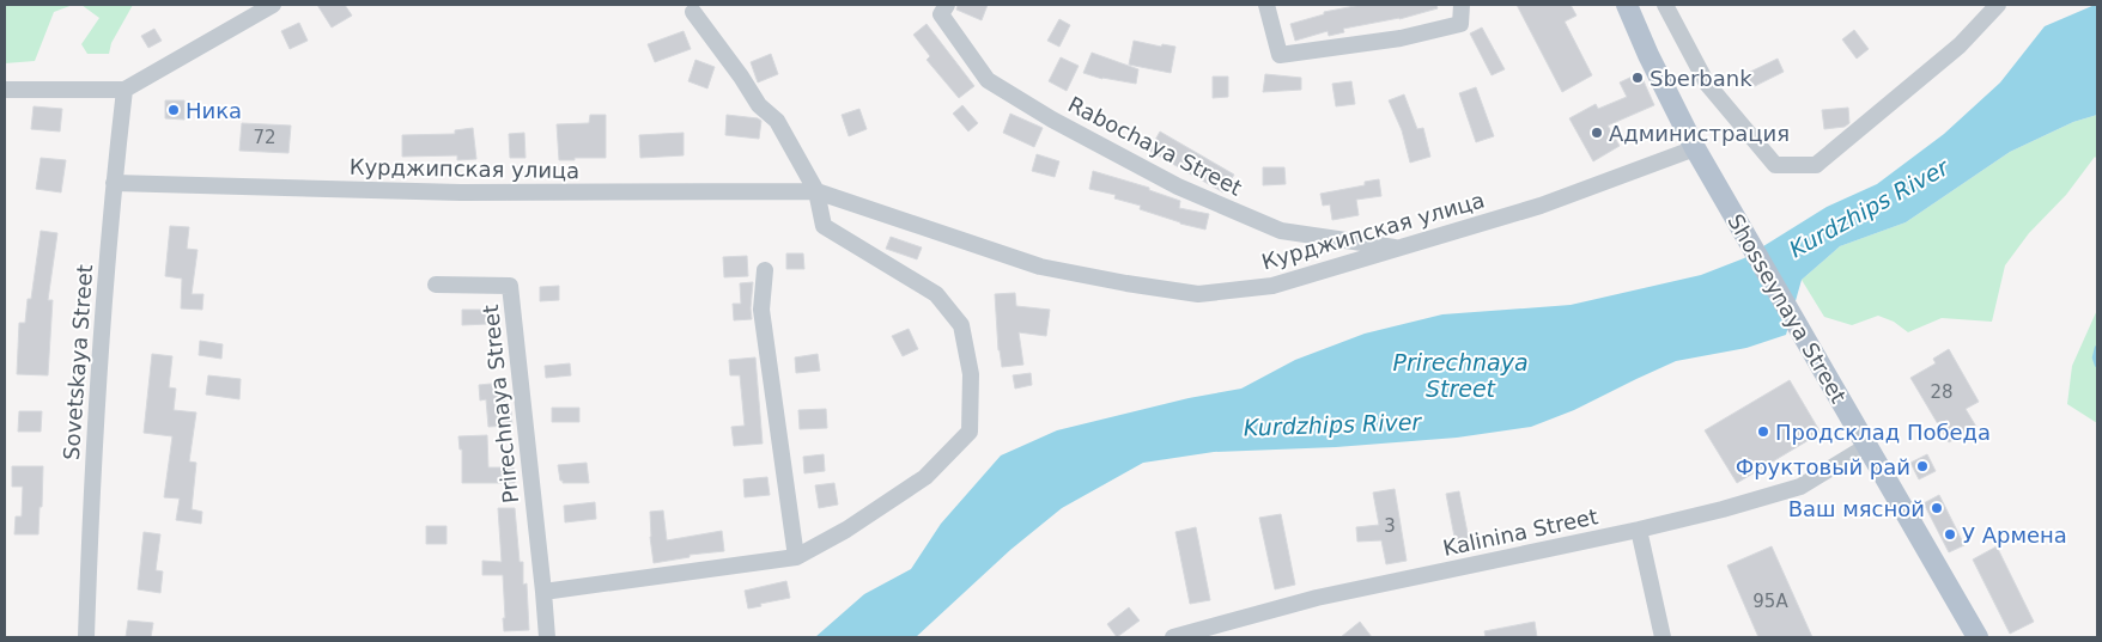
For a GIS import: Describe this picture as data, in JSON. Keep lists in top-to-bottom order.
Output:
{
  "streets": {
    "main road": ["Shosseynaya Street"],
    "street": [
      "Rabochaya Street",
      "Курджипская улица",
      "Sovetskaya Street",
      "Prirechnaya Street",
      "Kalinina Street"
    ]
  },
  "crossings": [
    ["Rabochaya Street", "Курджипская улица"],
    ["Курджипская улица", "Shosseynaya Street"],
    ["Курджипская улица", "Sovetskaya Street"],
    ["Shosseynaya Street", "Kalinina Street"]
  ],
  "water": ["Kurdzhips River", "Prirechnaya Street"],
  "places": [
    "Sberbank",
    "Ника",
    "Администрация",
    "Продсклад Победа",
    "Фруктовый рай",
    "Ваш мясной",
    "У Армена"
  ],
  "house_numbers": [
    "72",
    "28",
    "3",
    "95А"
  ]
}
